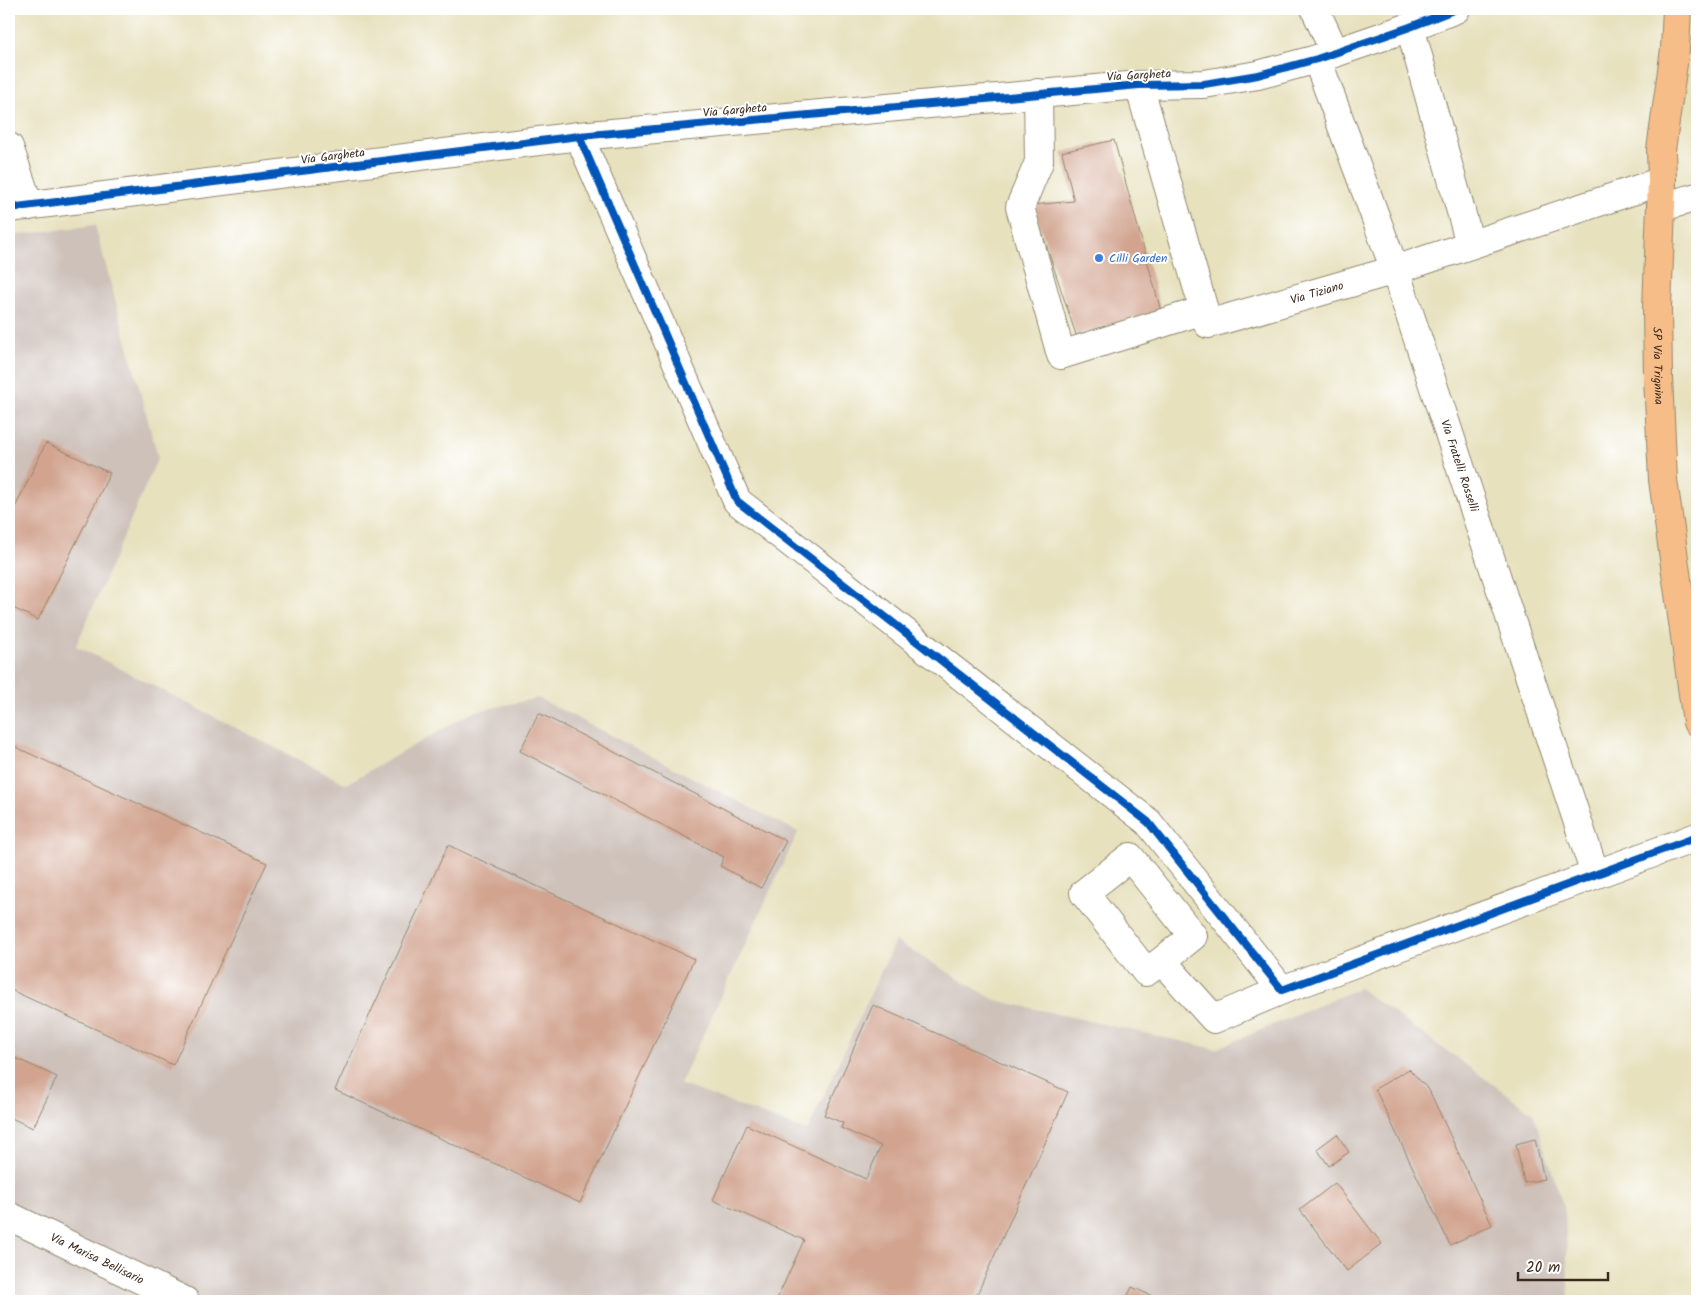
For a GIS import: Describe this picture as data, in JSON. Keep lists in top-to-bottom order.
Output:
{
  "streets": {
    "main road": ["SP Via Trignina"],
    "street": [
      "Via Gargheta",
      "Via Tiziano",
      "Via Fratelli Rosselli",
      "Via Marisa Bellisario"
    ]
  },
  "crossings": [
    ["Via Gargheta", "Via Fratelli Rosselli"],
    ["Via Tiziano", "SP Via Trignina"],
    ["Via Tiziano", "Via Fratelli Rosselli"]
  ],
  "places": ["Cilli Garden"],
  "scale_bar": "20 m"
}
